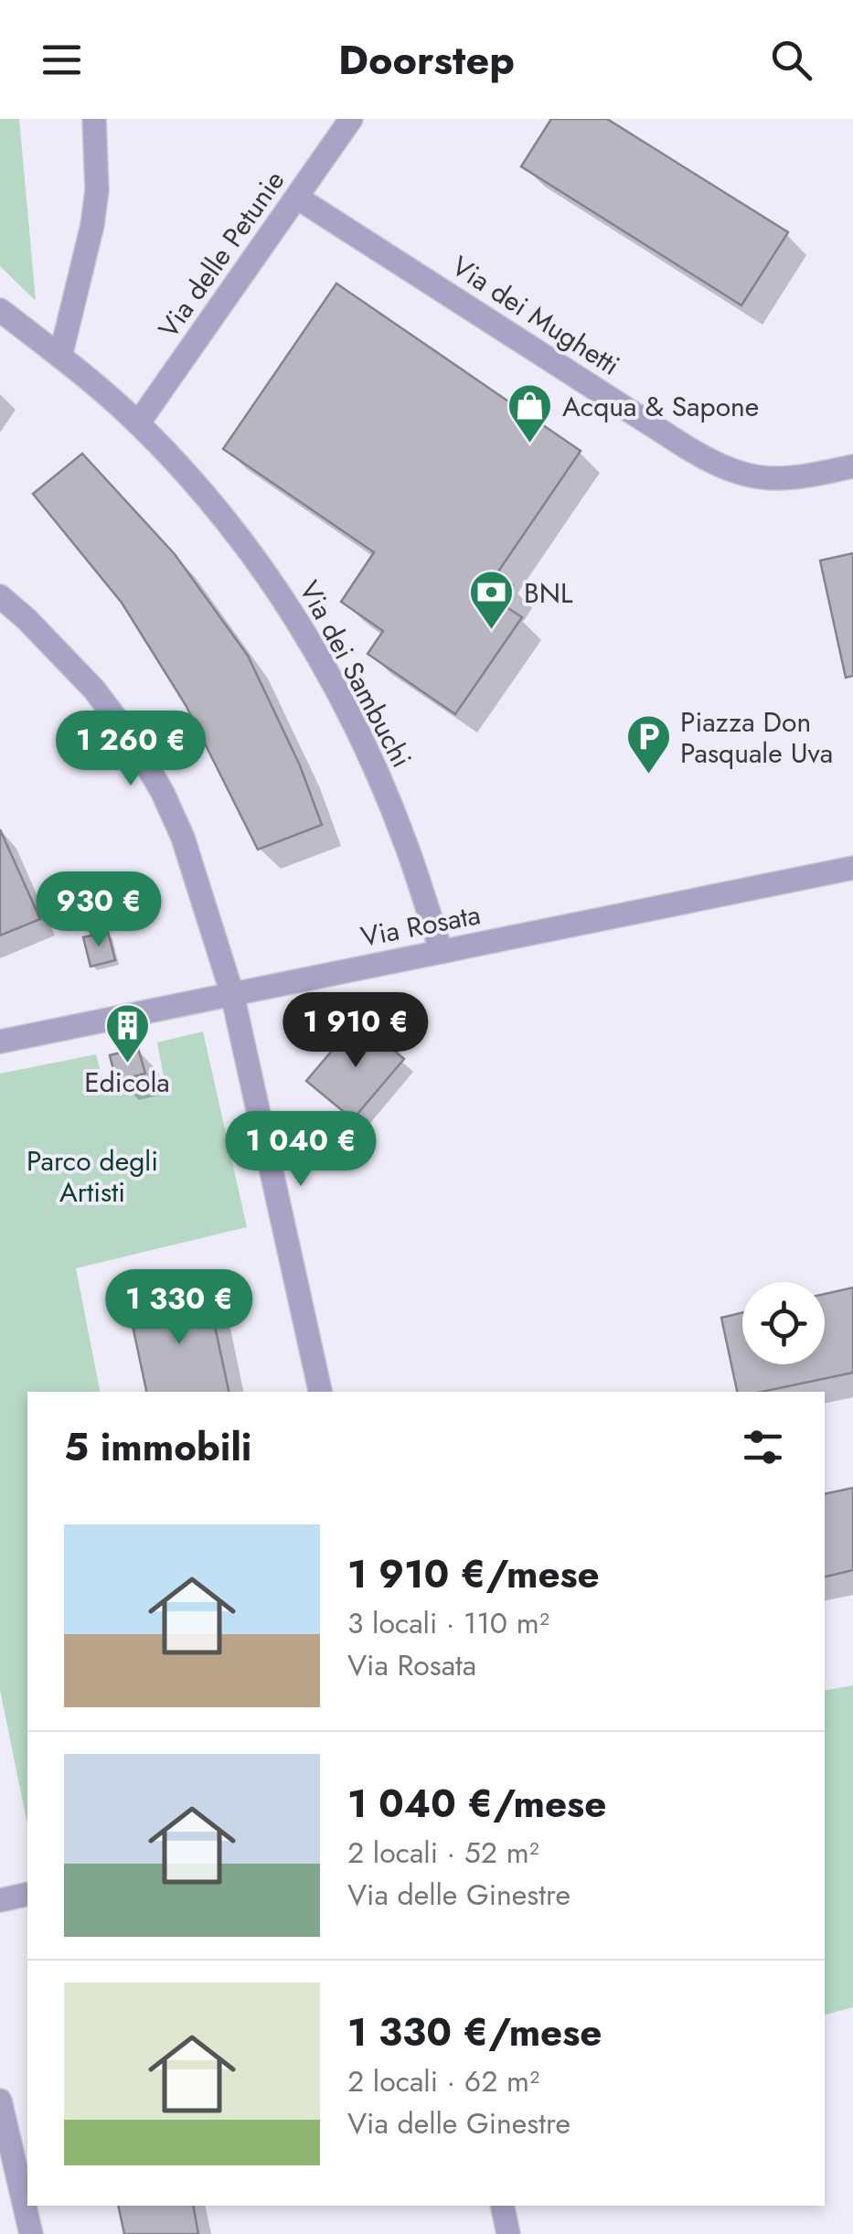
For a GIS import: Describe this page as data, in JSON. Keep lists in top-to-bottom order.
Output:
{
  "streets": {
    "street": [
      "Via delle Petunie",
      "Via dei Mughetti",
      "Via dei Sambuchi",
      "Via Rosata"
    ]
  },
  "crossings": [
    ["Via delle Petunie", "Via dei Mughetti"],
    ["Via delle Petunie", "Via dei Sambuchi"],
    ["Via dei Sambuchi", "Via Rosata"]
  ],
  "parks": ["Parco degli Artisti"],
  "places": {
    "shop": ["Acqua & Sapone"],
    "bank": ["BNL"],
    "parking": ["Piazza Don Pasquale Uva"],
    "building": ["Edicola"]
  },
  "page": {
    "header": "Doorstep",
    "price": [
      "1 260 €",
      "930 €",
      "1 910 €",
      "1 040 €",
      "1 330 €"
    ],
    "heading": "5 immobili",
    "list": [
      {
        "name": "1 910 €/mese",
        "note": "3 locali · 110 m² · Via Rosata"
      },
      {
        "name": "1 040 €/mese",
        "note": "2 locali · 52 m² · Via delle Ginestre"
      },
      {
        "name": "1 330 €/mese",
        "note": "2 locali · 62 m² · Via delle Ginestre"
      }
    ]
  }
}
